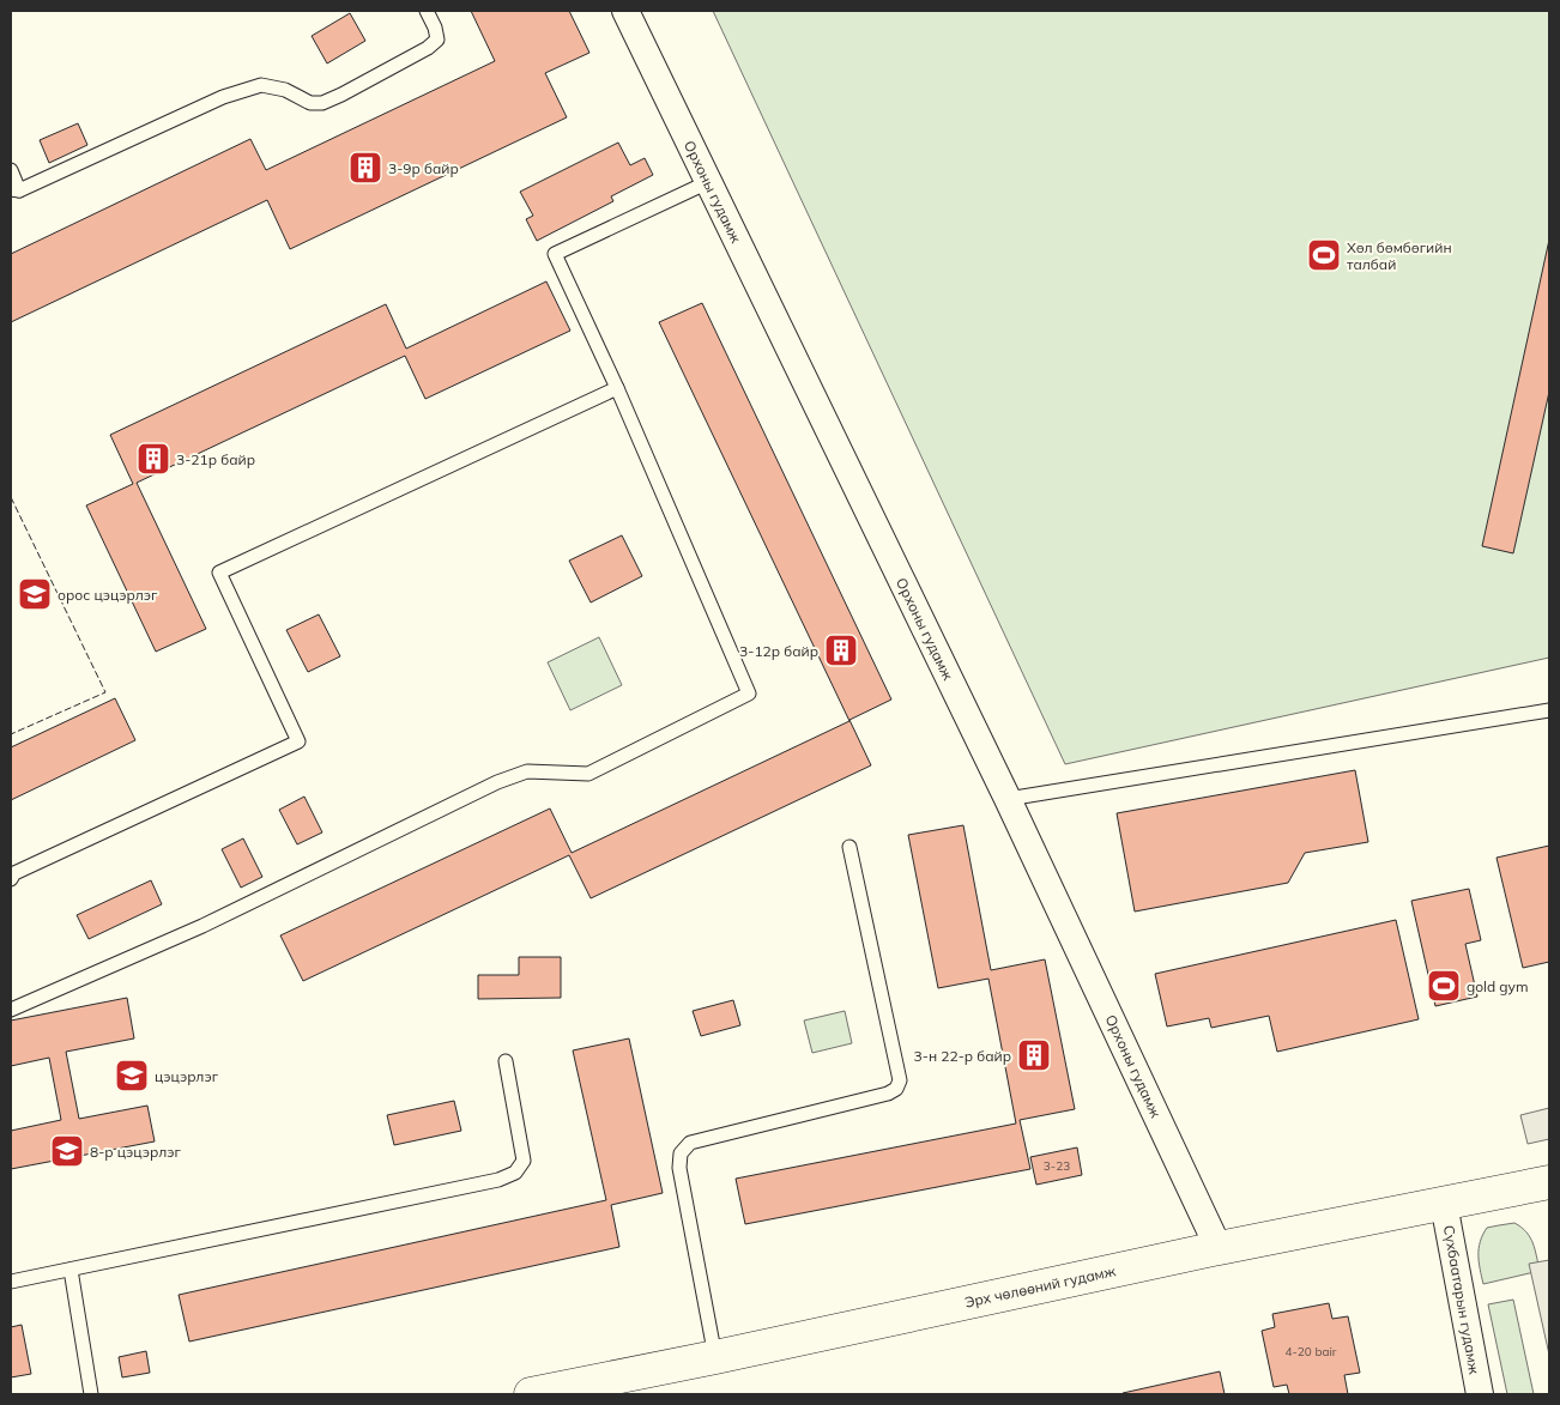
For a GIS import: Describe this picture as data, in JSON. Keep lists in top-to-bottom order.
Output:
{
  "streets": {
    "main road": ["Эрх чөлөөний гудамж"],
    "street": ["Орхоны гудамж", "Сүхбаатарын гудамж"]
  },
  "crossings": [
    ["Орхоны гудамж", "Эрх чөлөөний гудамж"],
    ["Эрх чөлөөний гудамж", "Сүхбаатарын гудамж"]
  ],
  "places": {
    "building": [
      "3-9р байр",
      "3-21р байр",
      "3-12р байр",
      "3-н 22-р байр"
    ],
    "sports": ["Хөл бөмбөгийн талбай", "gold gym"],
    "school or university": ["орос цэцэрлэг", "цэцэрлэг", "8-р цэцэрлэг"]
  },
  "house_numbers": ["3-23", "4-20 bair"]
}
